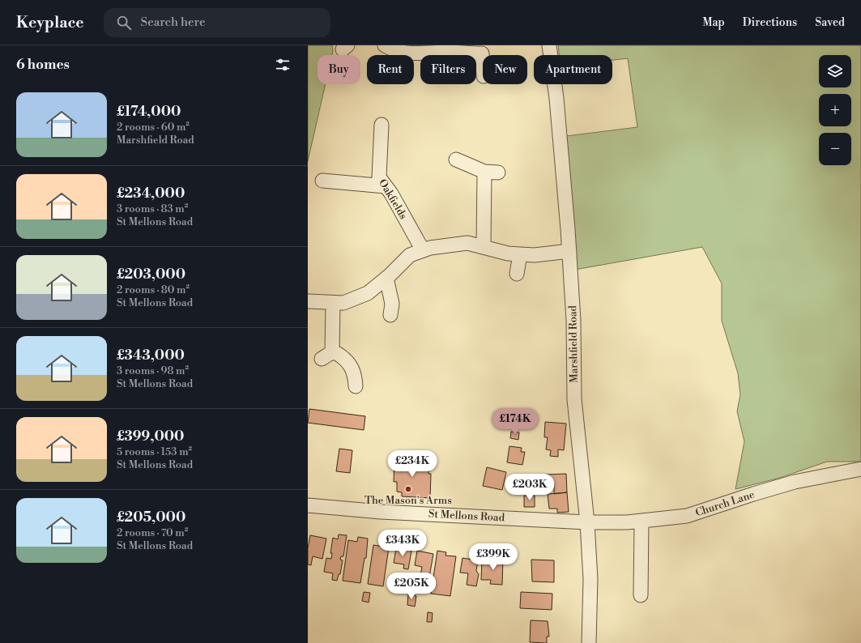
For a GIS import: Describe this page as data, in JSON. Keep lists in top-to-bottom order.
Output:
{
  "streets": {
    "street": [
      "Oakfields",
      "Marshfield Road",
      "Church Lane",
      "St Mellons Road"
    ]
  },
  "crossings": [
    ["Marshfield Road", "Church Lane"],
    ["Marshfield Road", "St Mellons Road"],
    ["Church Lane", "St Mellons Road"]
  ],
  "places": ["The Mason's Arms"],
  "page": {
    "header": "Keyplace",
    "search": "Search here",
    "nav": ["Map", "Directions", "Saved"],
    "heading": "6 homes",
    "map_buttons": ["+", "−"],
    "chip": [
      "Buy",
      "Rent",
      "Filters",
      "New",
      "Apartment"
    ],
    "list": [
      {
        "name": "£174,000",
        "note": "2 rooms · 60 m² · Marshfield Road"
      },
      {
        "name": "£234,000",
        "note": "3 rooms · 83 m² · St Mellons Road"
      },
      {
        "name": "£203,000",
        "note": "2 rooms · 80 m² · St Mellons Road"
      },
      {
        "name": "£343,000",
        "note": "3 rooms · 98 m² · St Mellons Road"
      },
      {
        "name": "£399,000",
        "note": "5 rooms · 153 m² · St Mellons Road"
      },
      {
        "name": "£205,000",
        "note": "2 rooms · 70 m² · St Mellons Road"
      }
    ],
    "price": [
      "£174K",
      "£234K",
      "£203K",
      "£343K",
      "£399K",
      "£205K"
    ]
  }
}
